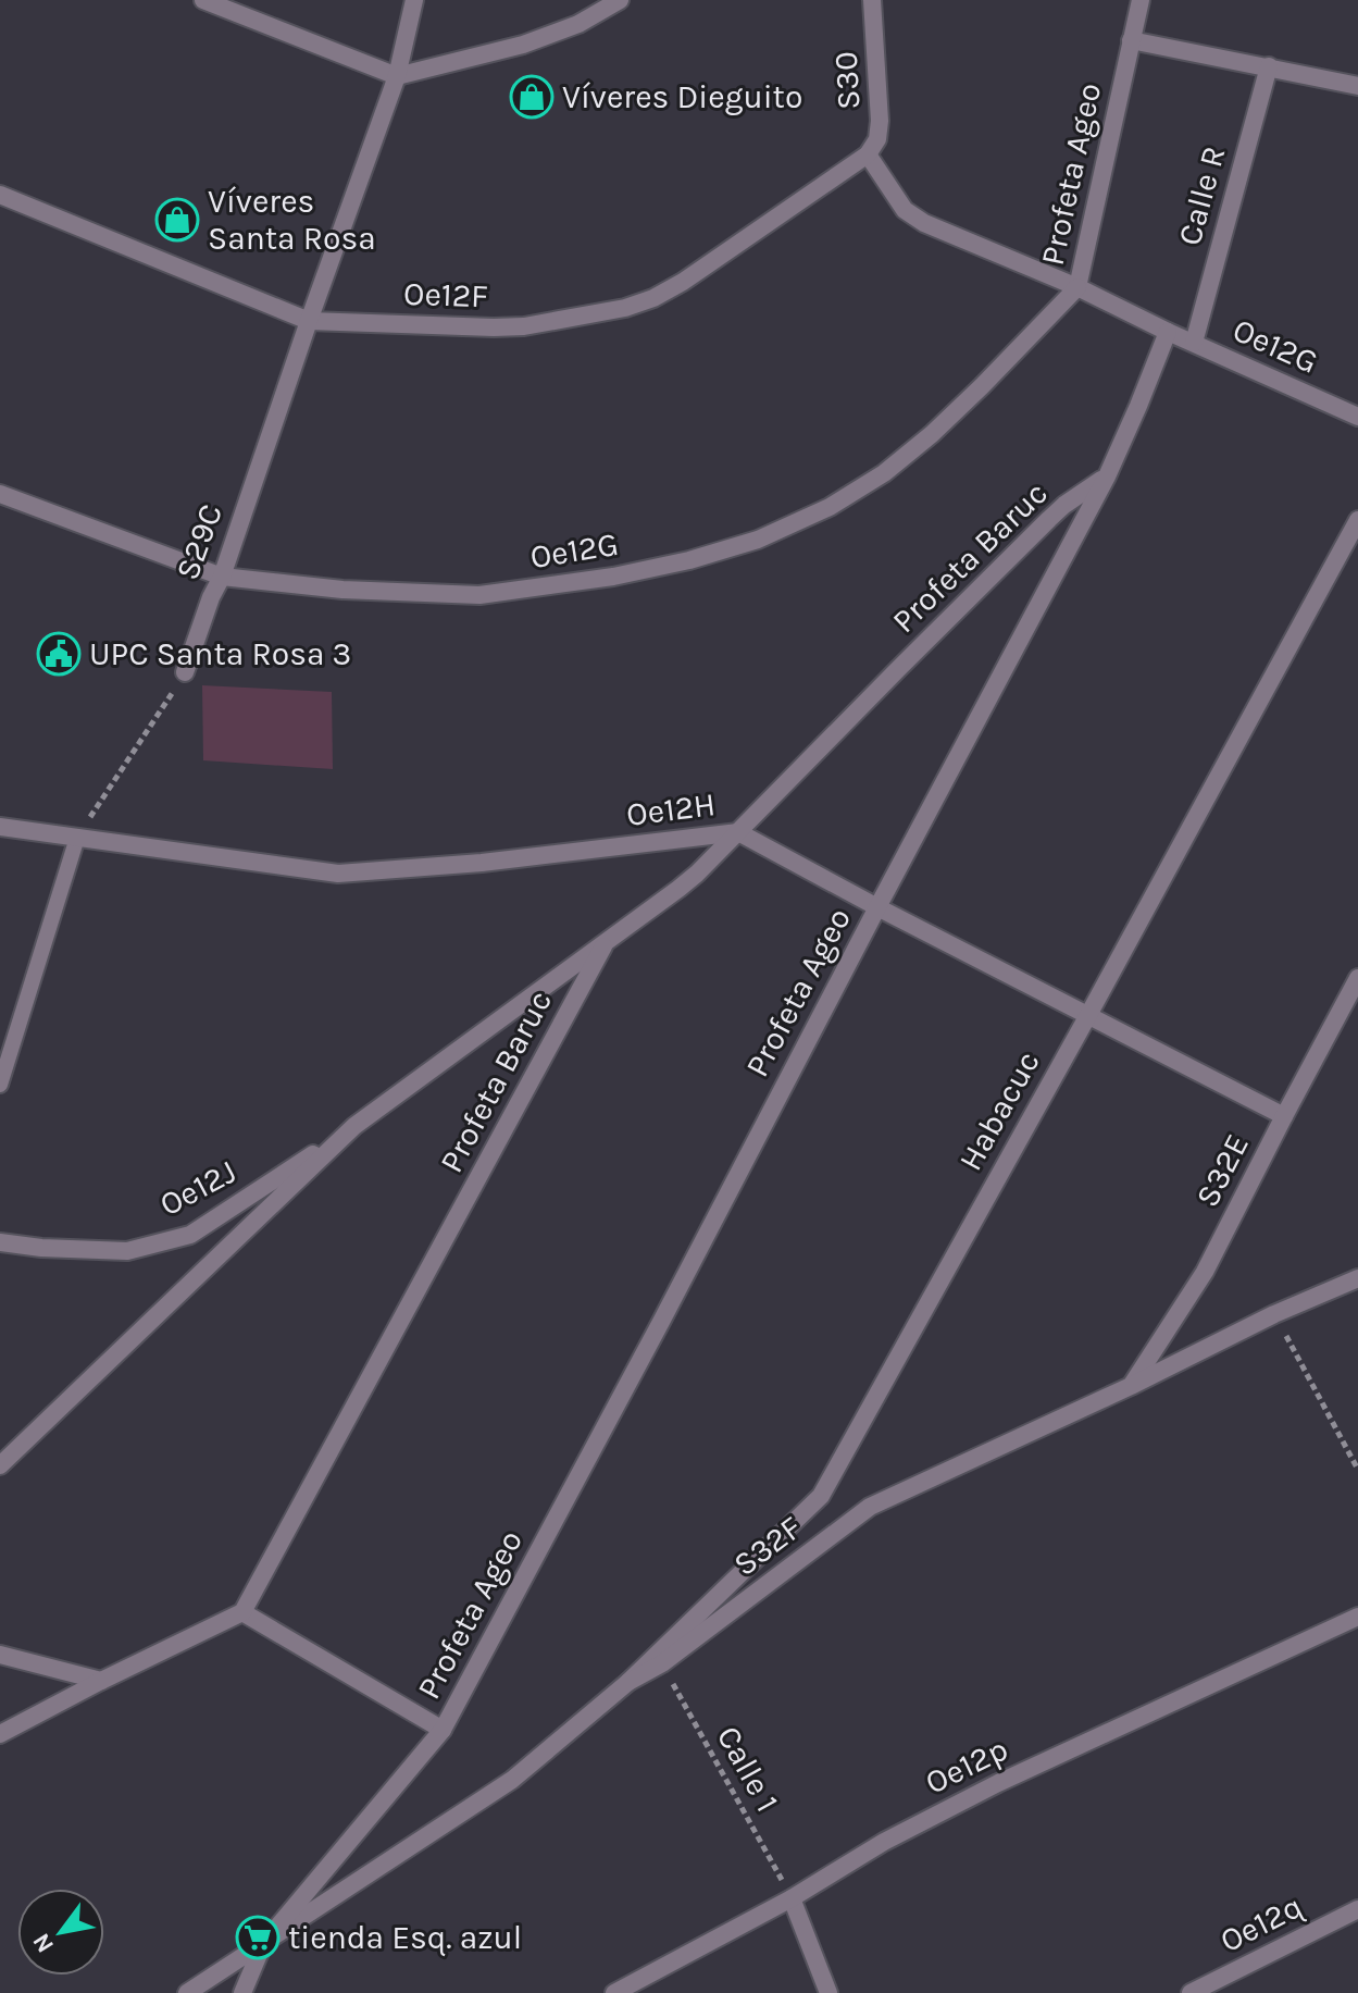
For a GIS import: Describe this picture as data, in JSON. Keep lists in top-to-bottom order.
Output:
{
  "streets": {
    "street": [
      "S30",
      "Profeta Ageo",
      "Calle R",
      "Oe12F",
      "Oe12G",
      "S29C",
      "Profeta Baruc",
      "Oe12H",
      "Habacuc",
      "S32E",
      "Oe12J",
      "S32F",
      "Oe12p",
      "Oe12q"
    ],
    "path": ["Calle 1"]
  },
  "crossings": [
    ["S30", "Oe12F"],
    ["Profeta Ageo", "Oe12G"],
    ["Profeta Ageo", "Profeta Baruc"],
    ["Profeta Ageo", "Oe12H"],
    ["Profeta Ageo", "S32F"],
    ["Calle R", "Oe12G"],
    ["Oe12F", "S29C"],
    ["Oe12G", "S29C"],
    ["Profeta Baruc", "Oe12H"],
    ["Oe12H", "Habacuc"],
    ["Oe12H", "S32E"],
    ["Habacuc", "S32F"],
    ["S32E", "S32F"],
    ["S32F", "Calle 1"],
    ["Oe12p", "Calle 1"]
  ],
  "places": {
    "shop": ["Víveres Dieguito", "Víveres Santa Rosa"],
    "public building": ["UPC Santa Rosa 3"],
    "supermarket": ["tienda Esq. azul"]
  },
  "north": "bottom left"
}
